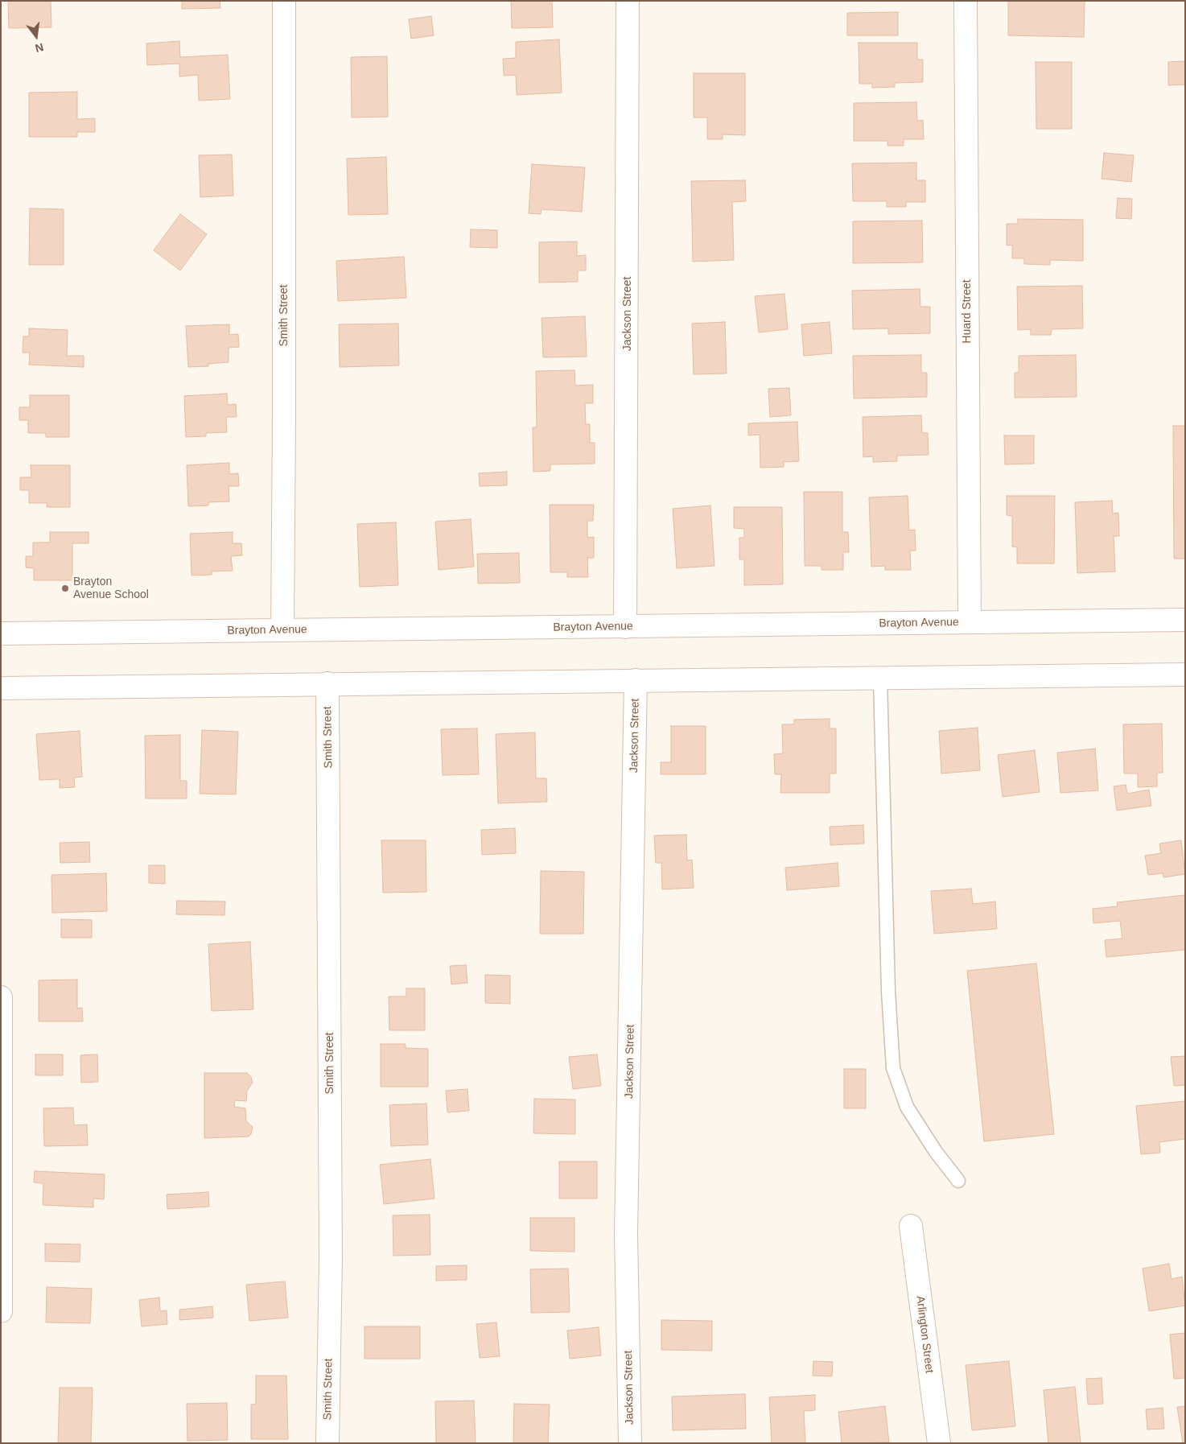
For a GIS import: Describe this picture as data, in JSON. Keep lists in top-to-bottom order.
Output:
{
  "streets": {
    "street": [
      "Huard Street",
      "Jackson Street",
      "Smith Street",
      "Brayton Avenue",
      "Arlington Street"
    ]
  },
  "crossings": [
    ["Huard Street", "Brayton Avenue"],
    ["Jackson Street", "Brayton Avenue"],
    ["Smith Street", "Brayton Avenue"]
  ],
  "places": ["Brayton Avenue School"],
  "north": "bottom"
}
